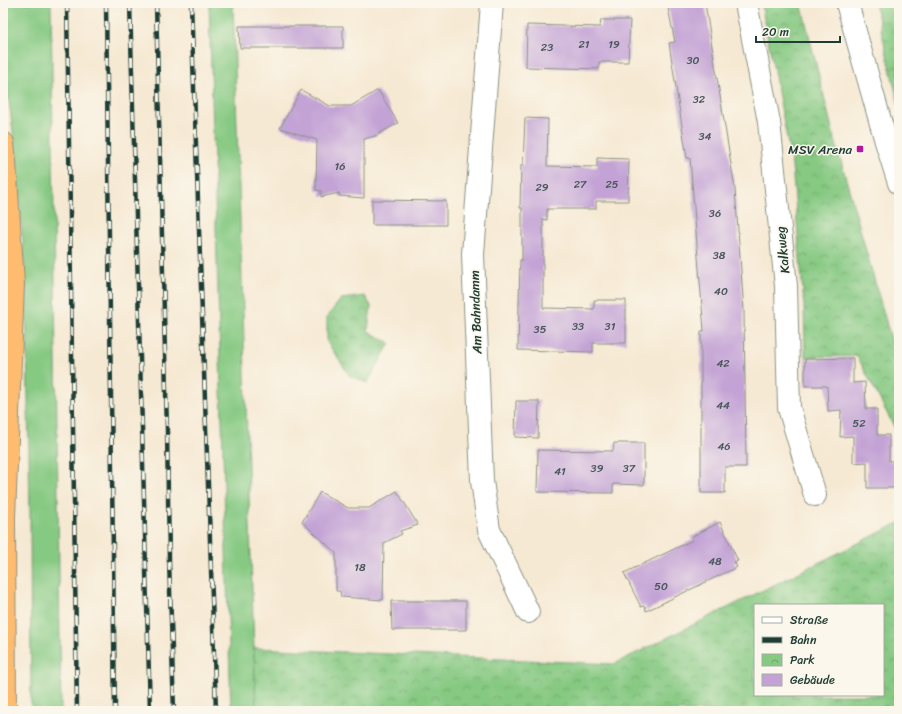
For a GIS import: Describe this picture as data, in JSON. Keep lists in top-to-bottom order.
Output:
{
  "streets": {
    "street": ["Kalkweg", "Am Bahndamm"]
  },
  "places": {
    "transit": ["MSV Arena"]
  },
  "house_numbers": [
    "21",
    "19",
    "23",
    "30",
    "32",
    "34",
    "16",
    "27",
    "25",
    "29",
    "36",
    "38",
    "40",
    "33",
    "31",
    "35",
    "42",
    "44",
    "52",
    "46",
    "39",
    "37",
    "41",
    "48",
    "18",
    "50"
  ],
  "legend": [
    "Straße",
    "Bahn",
    "Park",
    "Gebäude"
  ],
  "scale_bar": "20 m"
}
